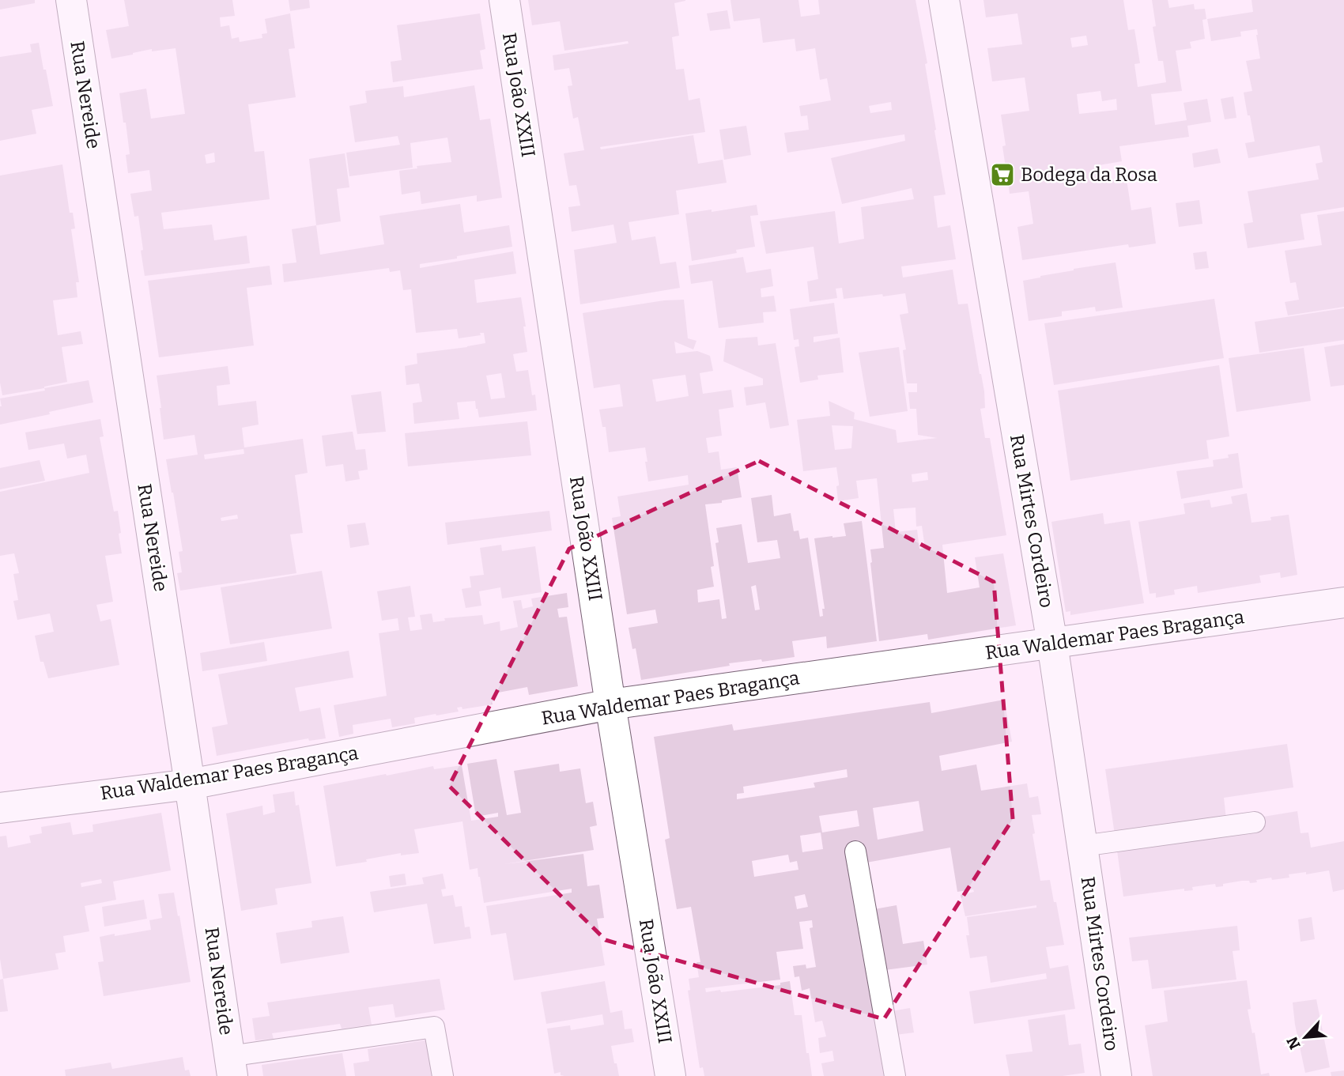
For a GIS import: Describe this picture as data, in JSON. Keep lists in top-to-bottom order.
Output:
{
  "streets": {
    "street": [
      "Rua Nereide",
      "Rua João XXIII",
      "Rua Mirtes Cordeiro",
      "Rua Waldemar Paes Bragança"
    ]
  },
  "crossings": [
    ["Rua Nereide", "Rua Waldemar Paes Bragança"],
    ["Rua João XXIII", "Rua Waldemar Paes Bragança"],
    ["Rua Mirtes Cordeiro", "Rua Waldemar Paes Bragança"]
  ],
  "places": {
    "supermarket": ["Bodega da Rosa"]
  },
  "north": "bottom left"
}
